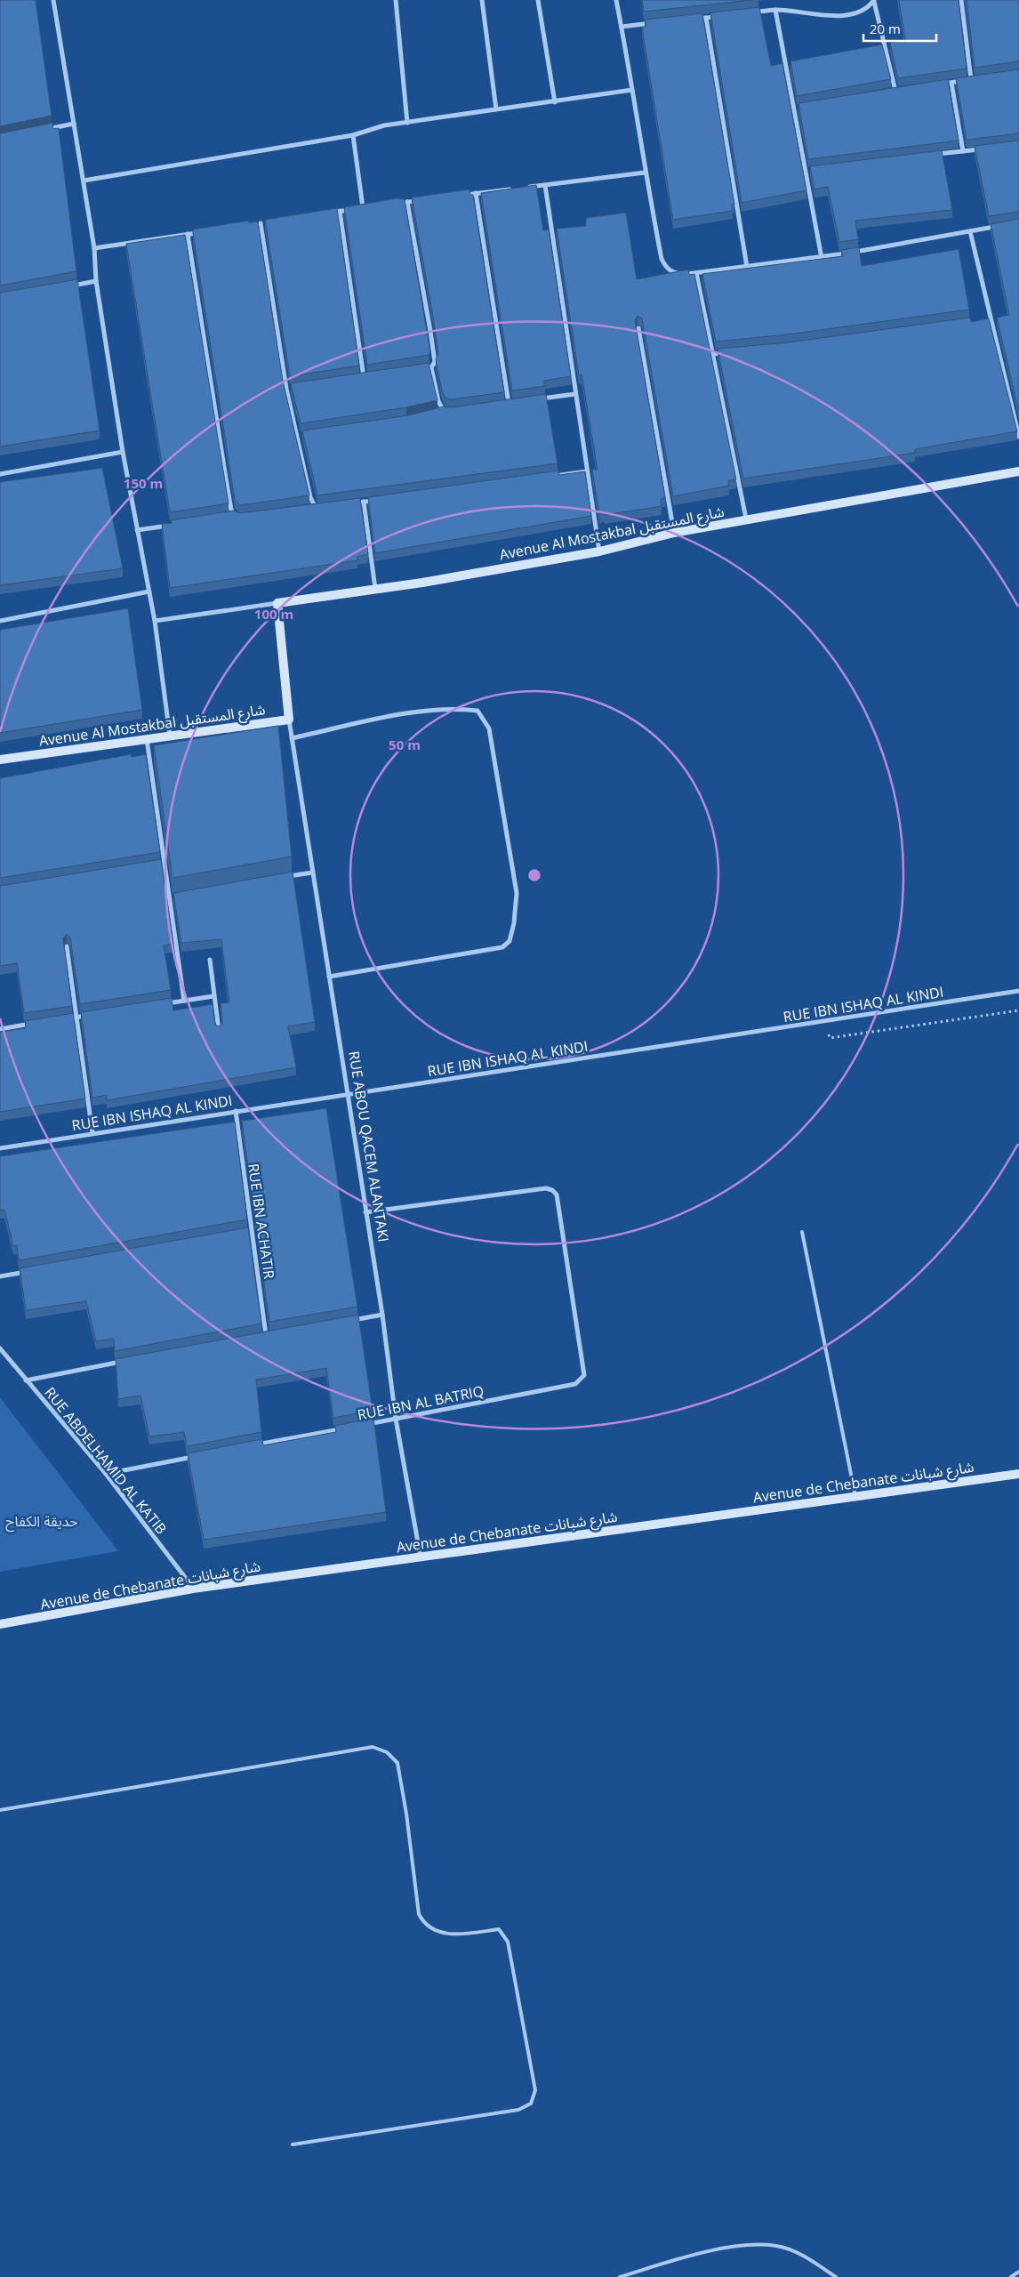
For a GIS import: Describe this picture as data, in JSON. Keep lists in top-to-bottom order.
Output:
{
  "streets": {
    "street": [
      "Avenue Al Mostakbal شارع المستقبل",
      "RUE IBN ISHAQ AL KINDI",
      "RUE ABOU QACEM ALANTAKI",
      "RUE IBN ACHATIR",
      "RUE IBN AL BATRIQ",
      "RUE ABDELHAMID AL KATIB",
      "Avenue de Chebanate شارع شبانات"
    ]
  },
  "crossings": [
    ["RUE IBN ISHAQ AL KINDI", "RUE ABOU QACEM ALANTAKI"],
    ["RUE IBN ISHAQ AL KINDI", "RUE IBN ACHATIR"],
    ["RUE ABOU QACEM ALANTAKI", "RUE IBN AL BATRIQ"],
    ["RUE ABOU QACEM ALANTAKI", "Avenue de Chebanate شارع شبانات"],
    ["RUE ABDELHAMID AL KATIB", "Avenue de Chebanate شارع شبانات"]
  ],
  "parks": ["حديقة الكفاح"],
  "scale_bar": "20 m",
  "rings": ["150 m", "100 m", "50 m"]
}
